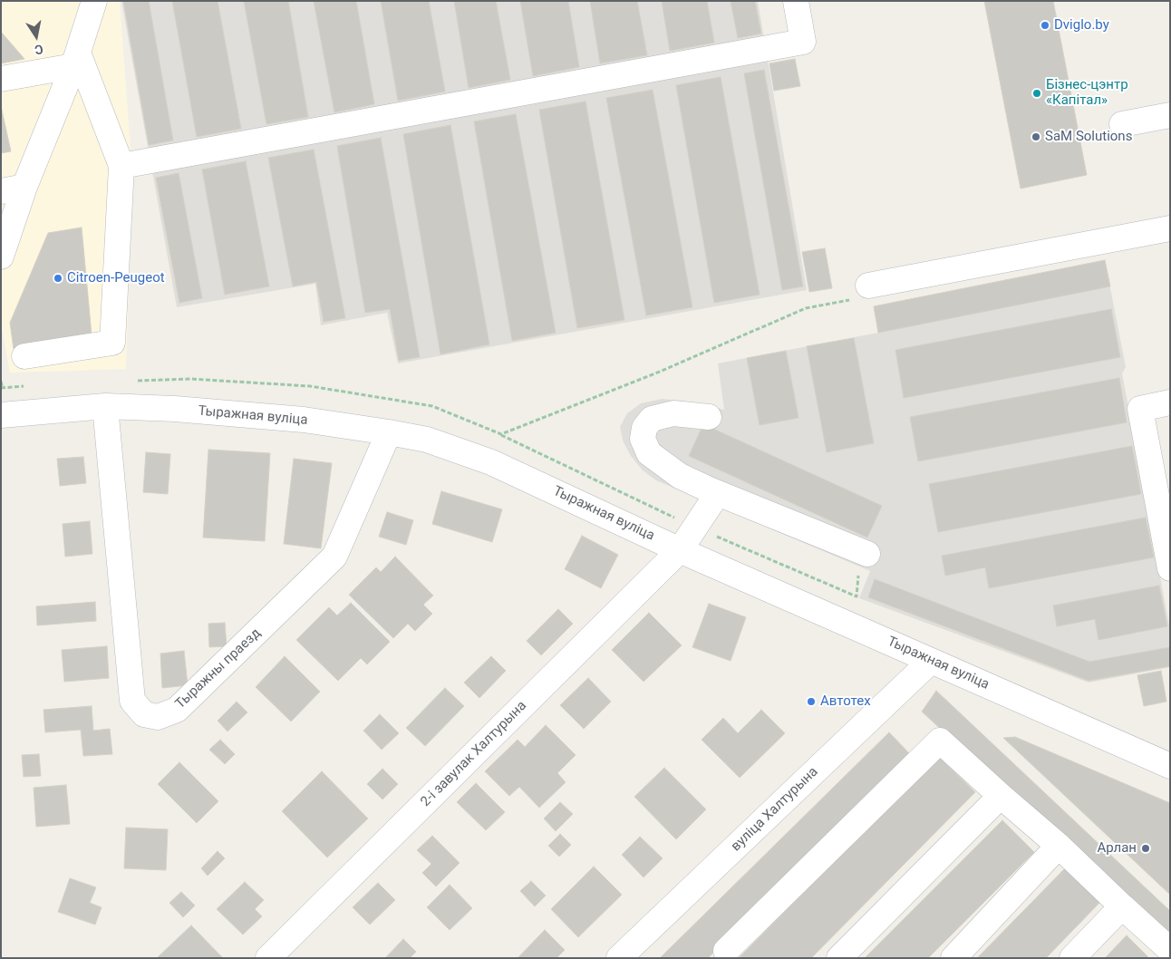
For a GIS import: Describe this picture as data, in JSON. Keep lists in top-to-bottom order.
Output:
{
  "streets": {
    "street": [
      "Тыражная вуліца",
      "Тыражны праезд",
      "2-і завулак Халтурына",
      "вуліца Халтурына"
    ]
  },
  "crossings": [
    ["Тыражная вуліца", "Тыражны праезд"],
    ["Тыражная вуліца", "2-і завулак Халтурына"],
    ["Тыражная вуліца", "вуліца Халтурына"]
  ],
  "places": [
    "Dviglo.by",
    "Бізнес-цэнтр «Капітал»",
    "SaM Solutions",
    "Citroen-Peugeot",
    "Автотех",
    "Арлан"
  ],
  "north": "bottom"
}
